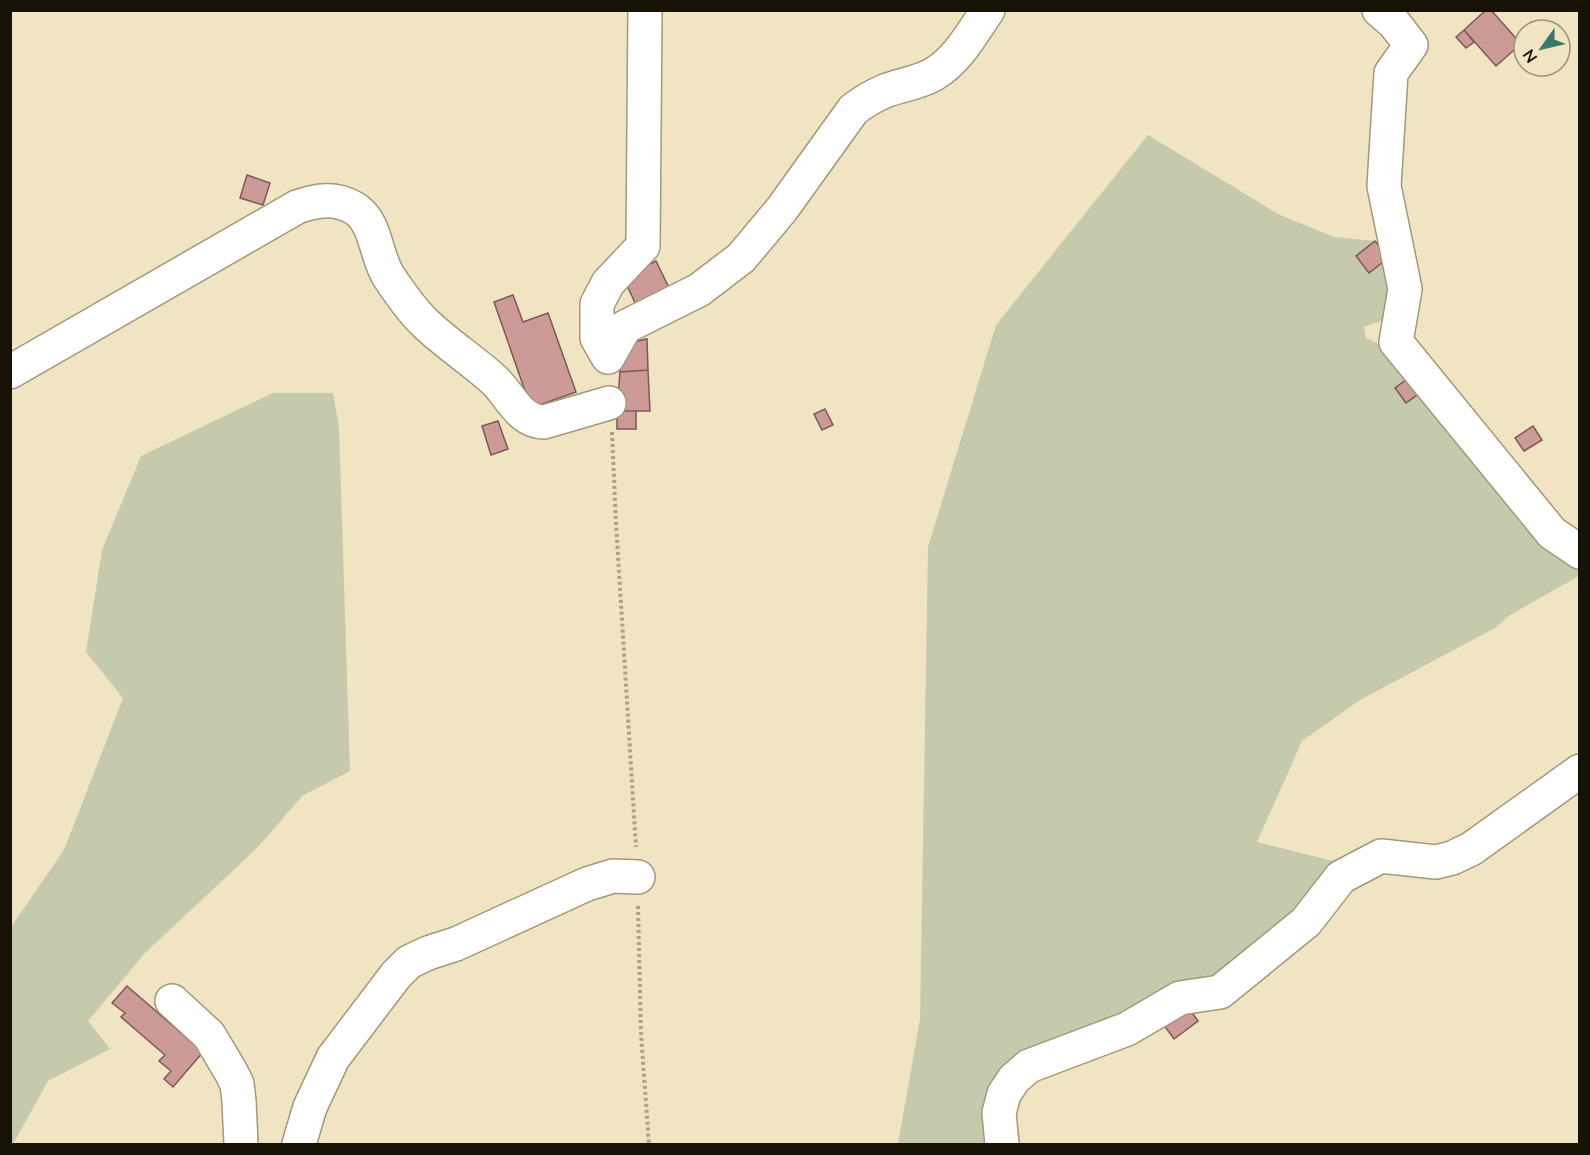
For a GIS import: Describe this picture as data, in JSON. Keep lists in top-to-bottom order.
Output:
{
  "north": "bottom left"
}
